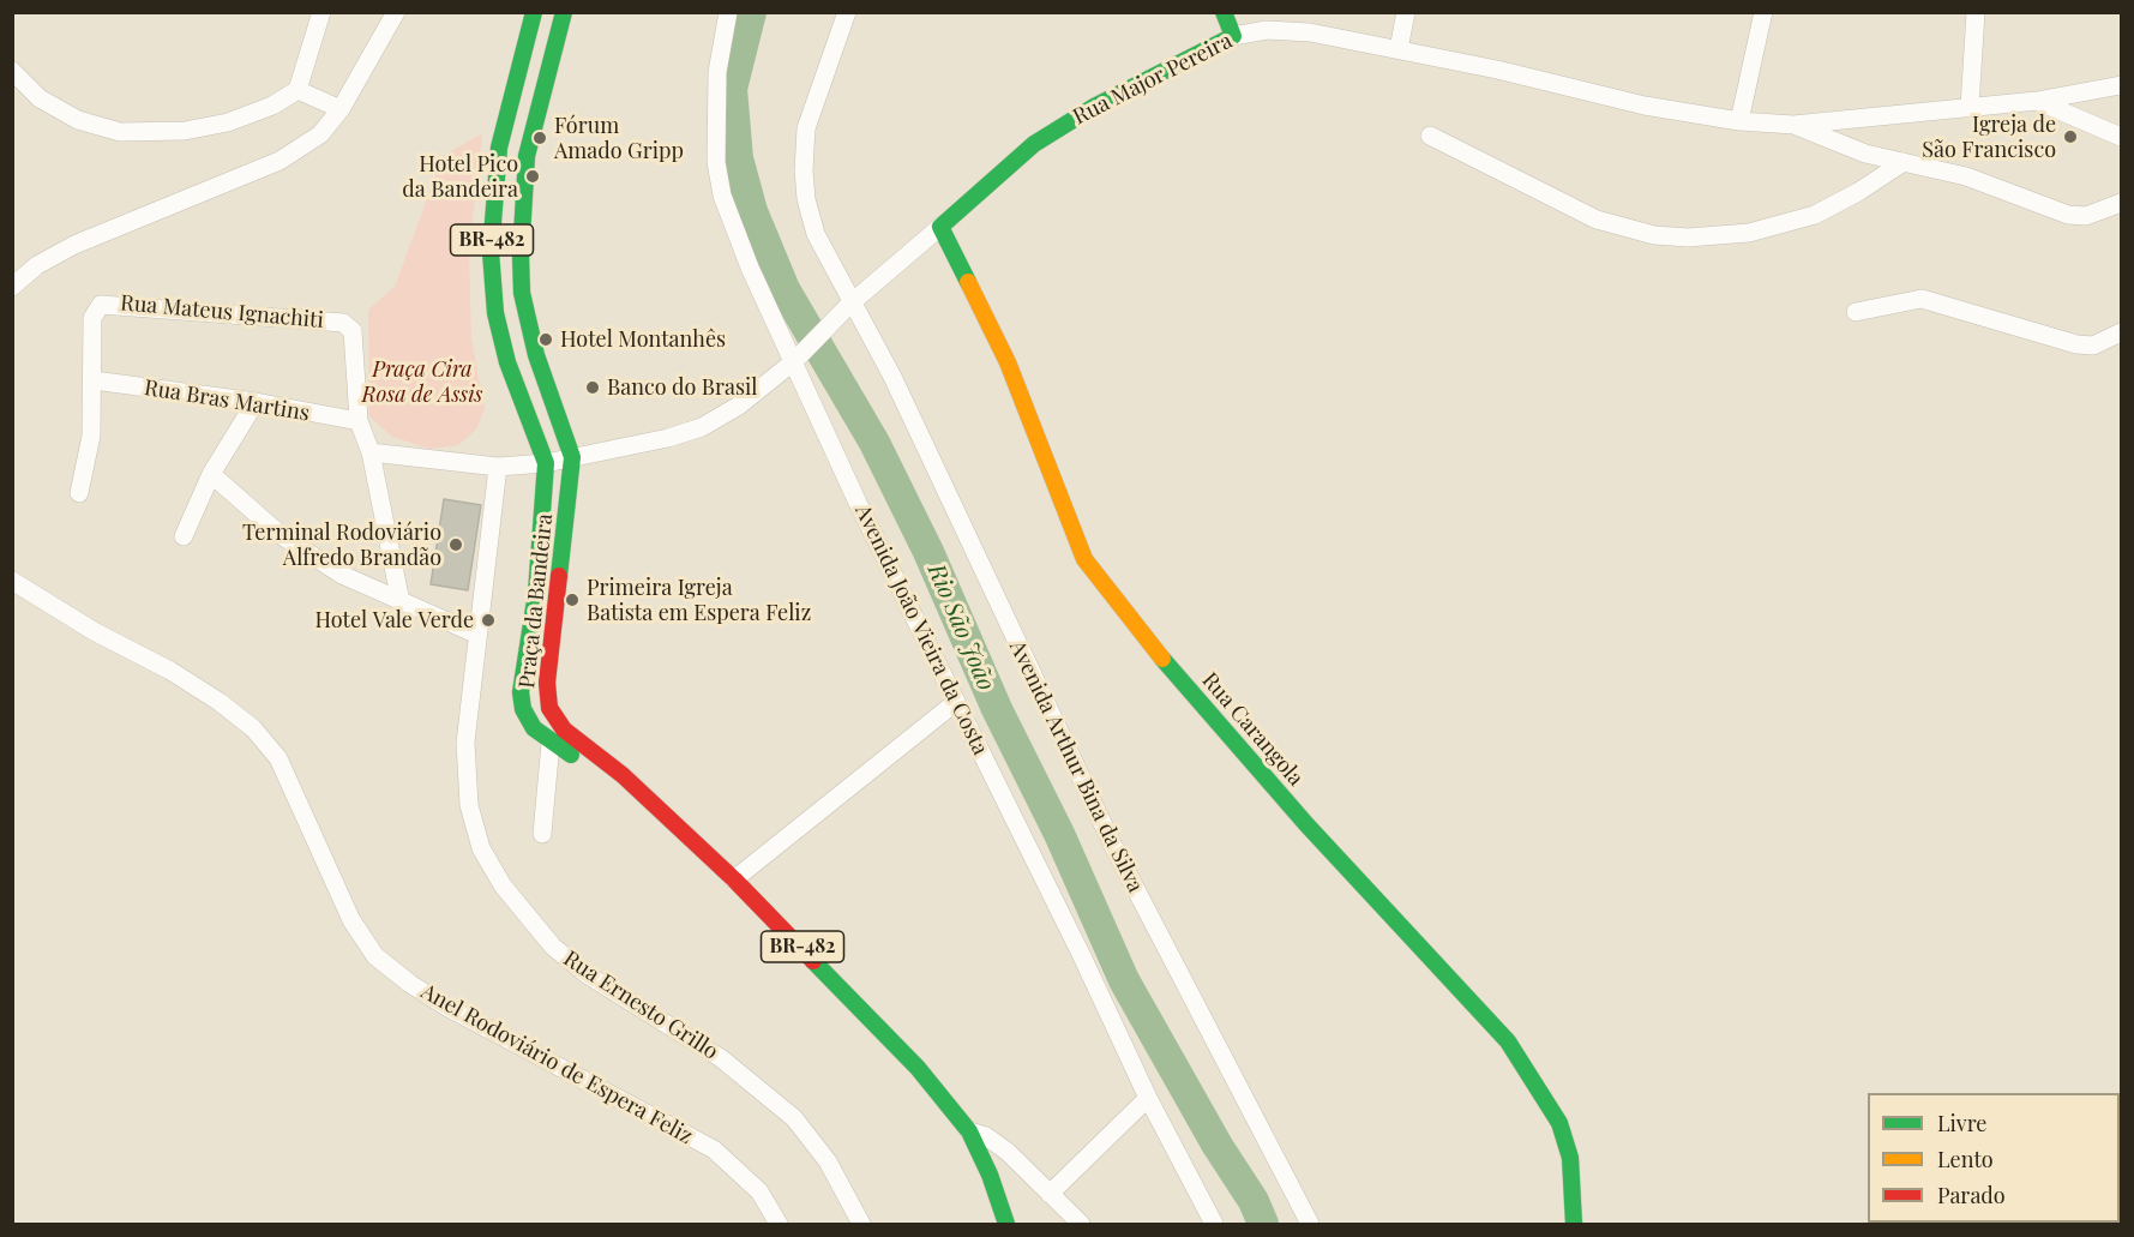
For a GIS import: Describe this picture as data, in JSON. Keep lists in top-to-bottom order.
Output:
{
  "streets": {
    "main road": [
      "Rua Major Pereira",
      "BR-482",
      "Praça da Bandeira",
      "Rua Carangola"
    ],
    "street": [
      "Rua Mateus Ignachiti",
      "Rua Bras Martins",
      "Avenida João Vieira da Costa",
      "Avenida Arthur Bina da Silva",
      "Rua Ernesto Grillo",
      "Anel Rodoviário de Espera Feliz"
    ]
  },
  "crossings": [
    ["Rua Major Pereira", "BR-482"],
    ["Rua Major Pereira", "Praça da Bandeira"],
    ["Rua Major Pereira", "Avenida João Vieira da Costa"],
    ["Rua Major Pereira", "Rua Carangola"],
    ["Rua Major Pereira", "Avenida Arthur Bina da Silva"],
    ["BR-482", "Praça da Bandeira"],
    ["Rua Mateus Ignachiti", "Rua Bras Martins"]
  ],
  "water": ["Rio São João"],
  "parks": ["Praça Cira Rosa de Assis"],
  "places": [
    "Igreja de São Francisco",
    "Fórum Amado Gripp",
    "Hotel Pico da Bandeira",
    "Hotel Montanhês",
    "Banco do Brasil",
    "Terminal Rodoviário Alfredo Brandão",
    "Primeira Igreja Batista em Espera Feliz",
    "Hotel Vale Verde"
  ],
  "legend": ["Livre", "Lento", "Parado"]
}
